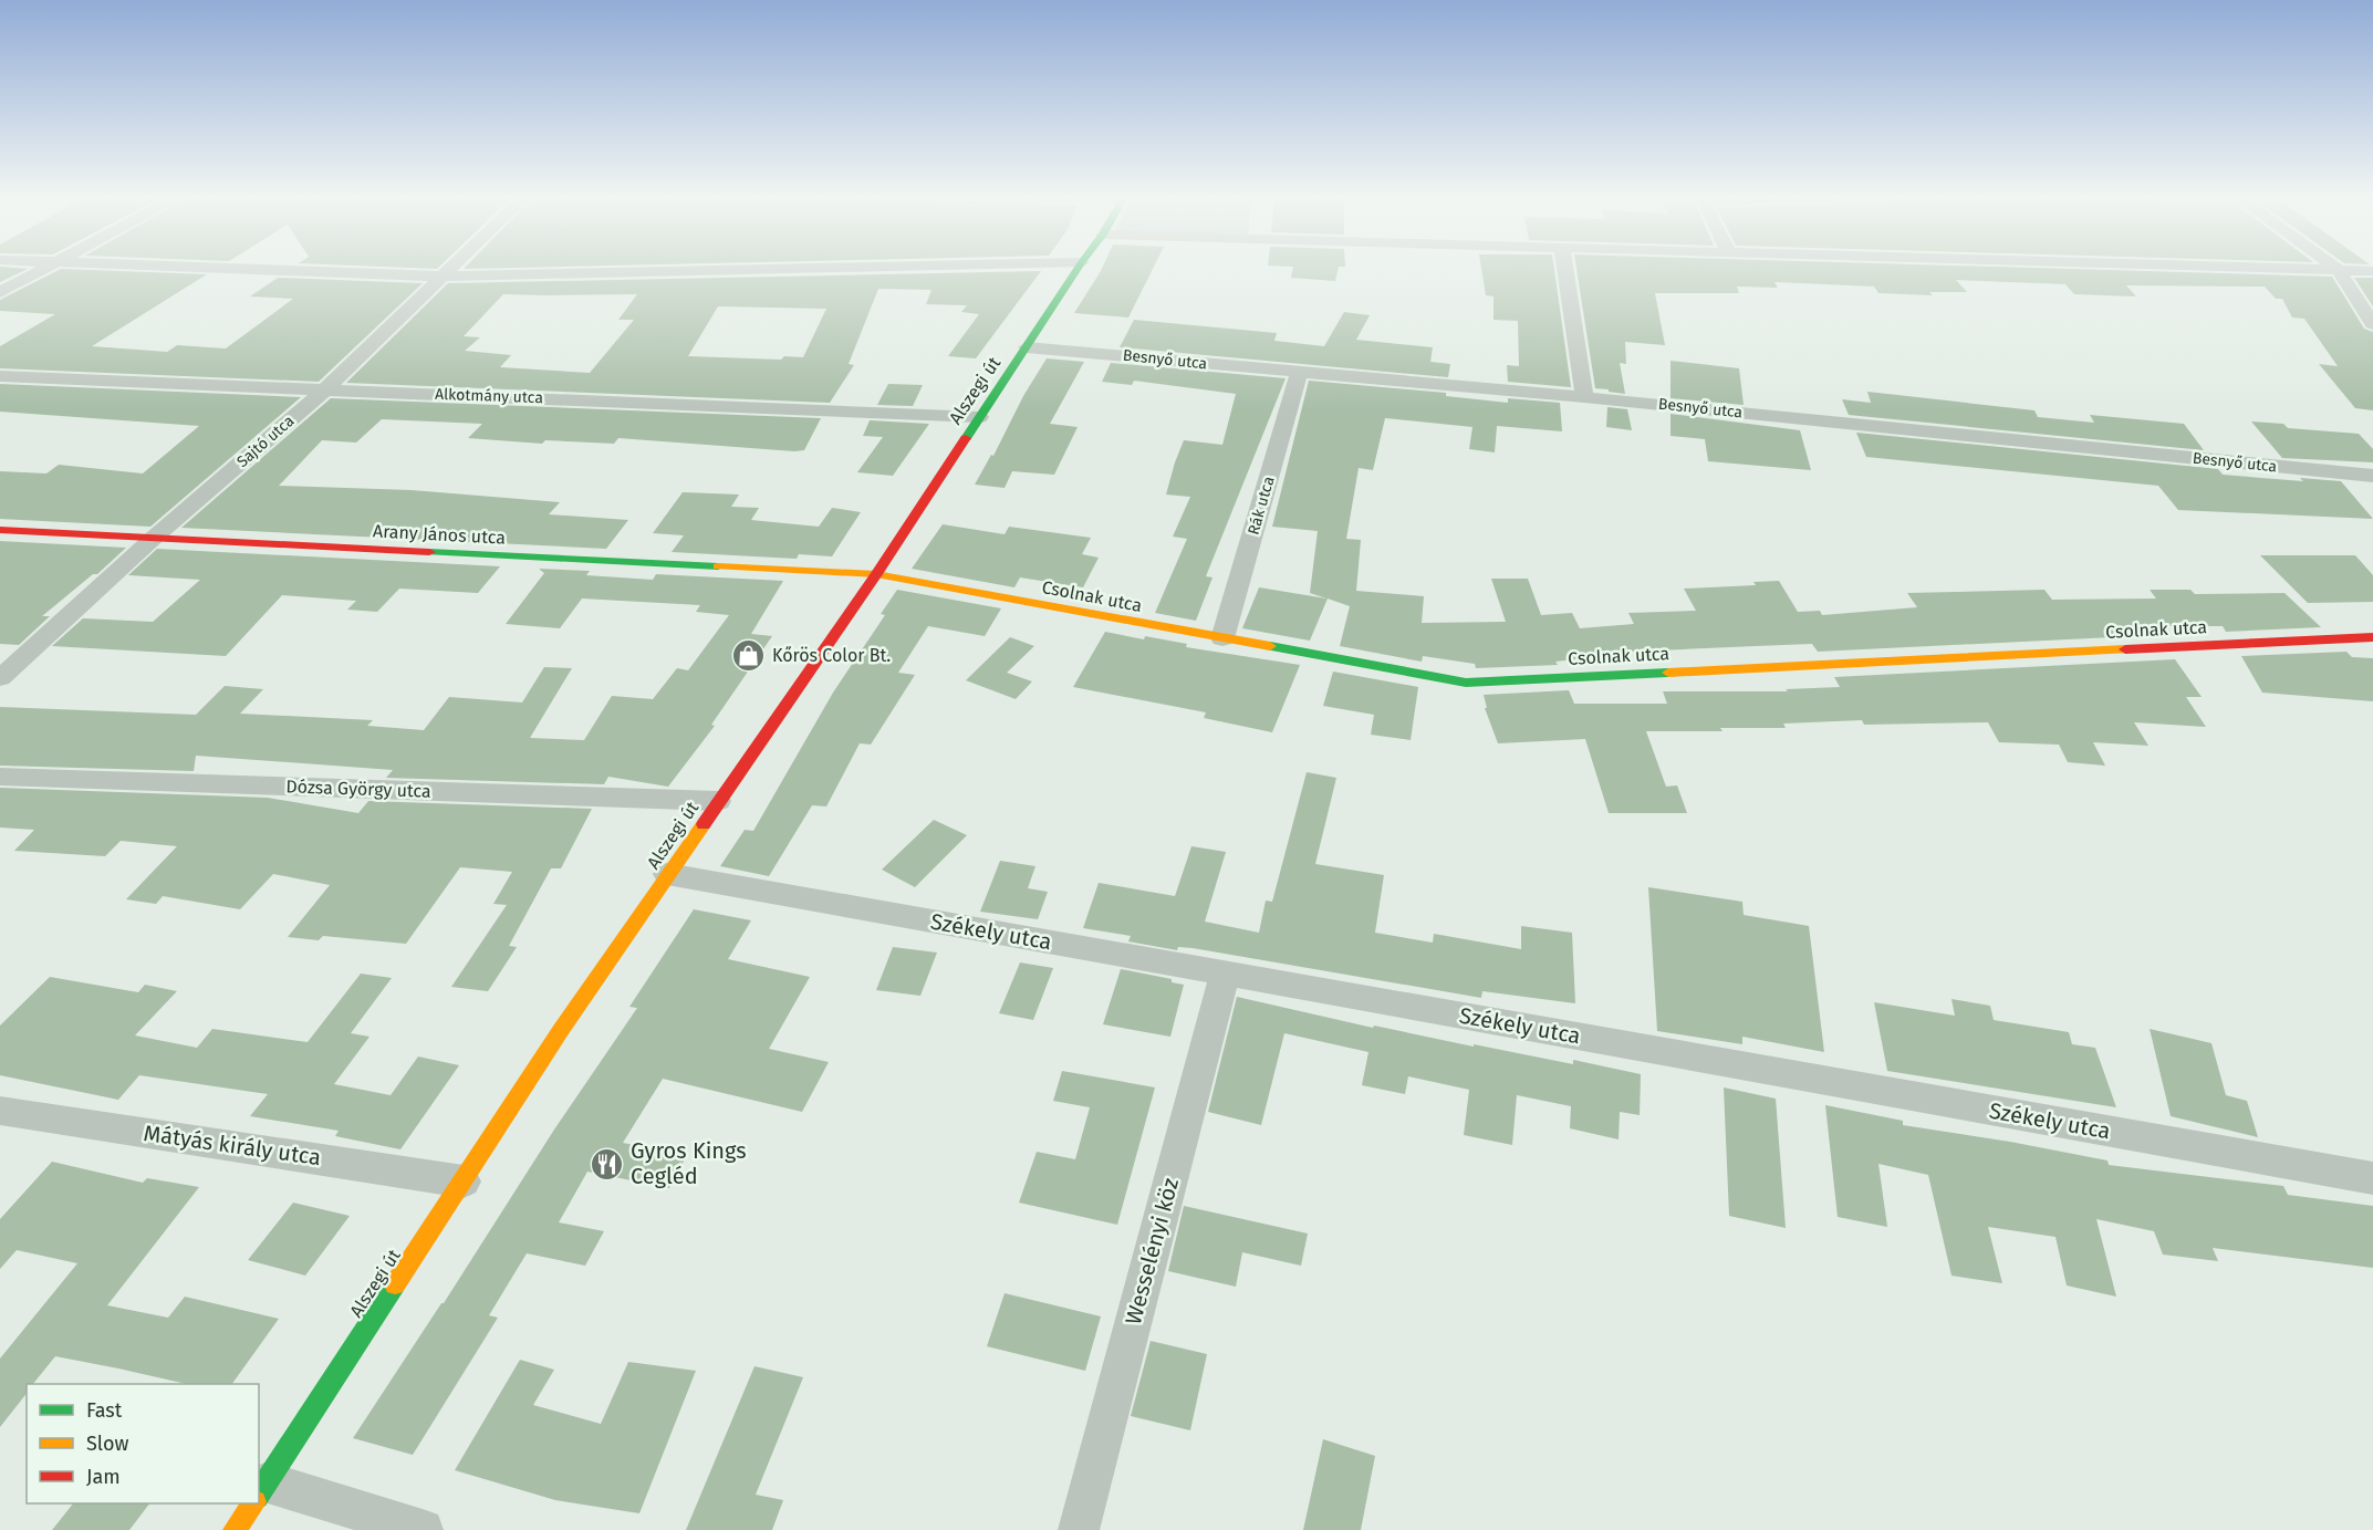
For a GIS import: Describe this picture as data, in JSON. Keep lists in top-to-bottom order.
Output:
{
  "streets": {
    "street": [
      "Besnyő utca",
      "Alszegi út",
      "Alkotmány utca",
      "Sajtó utca",
      "Rák utca",
      "Arany János utca",
      "Csolnak utca",
      "Dózsa György utca",
      "Székely utca",
      "Mátyás király utca",
      "Wesselényi köz"
    ]
  },
  "crossings": [
    ["Besnyő utca", "Alszegi út"],
    ["Besnyő utca", "Rák utca"],
    ["Alszegi út", "Alkotmány utca"],
    ["Alszegi út", "Arany János utca"],
    ["Alszegi út", "Csolnak utca"],
    ["Alszegi út", "Dózsa György utca"],
    ["Alszegi út", "Székely utca"],
    ["Alszegi út", "Mátyás király utca"],
    ["Alkotmány utca", "Sajtó utca"],
    ["Sajtó utca", "Arany János utca"],
    ["Rák utca", "Csolnak utca"],
    ["Arany János utca", "Csolnak utca"],
    ["Székely utca", "Wesselényi köz"]
  ],
  "places": {
    "shop": ["Kőrös Color Bt."],
    "restaurant": ["Gyros Kings Cegléd"]
  },
  "legend": ["Fast", "Slow", "Jam"]
}
